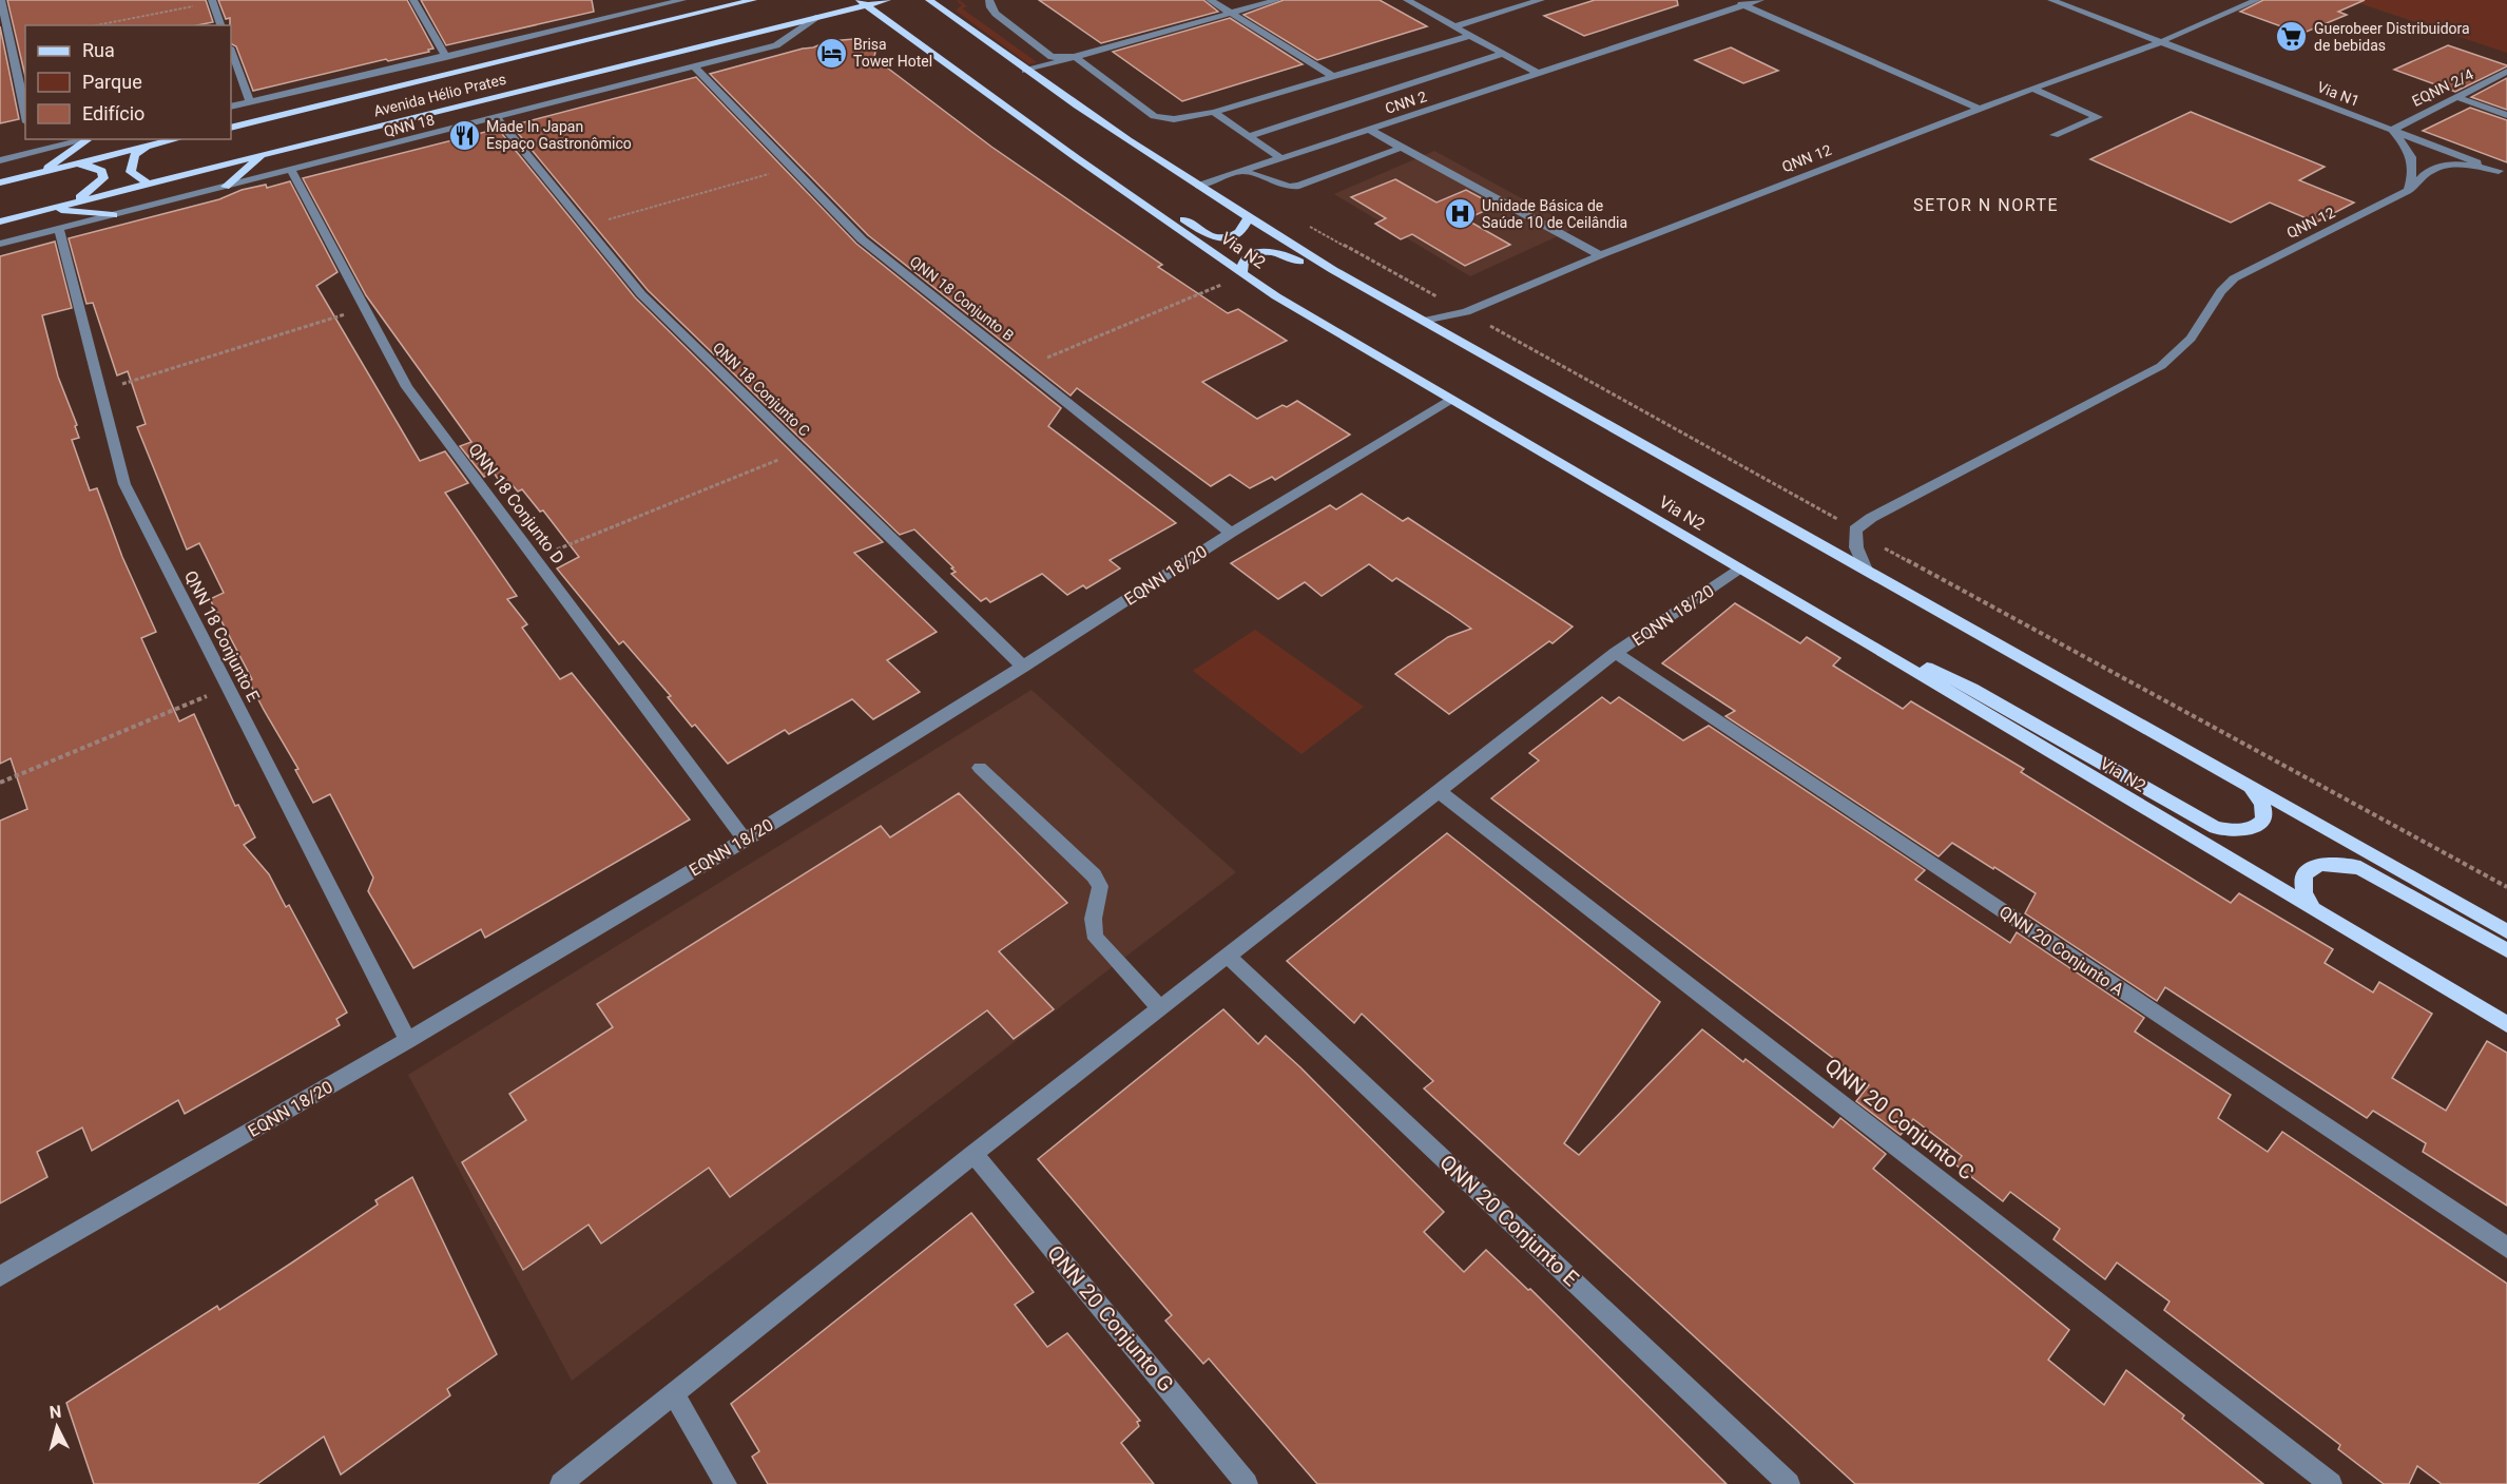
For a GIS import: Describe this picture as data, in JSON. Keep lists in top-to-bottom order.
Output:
{
  "streets": {
    "main road": ["Avenida Hélio Prates", "Via N2"],
    "street": [
      "EQNN 2/4",
      "Via N1",
      "CNN 2",
      "QNN 18",
      "QNN 12",
      "QNN 18 Conjunto B",
      "QNN 18 Conjunto C",
      "QNN 18 Conjunto D",
      "EQNN 18/20",
      "QNN 18 Conjunto E",
      "QNN 20 Conjunto A",
      "QNN 20 Conjunto C",
      "QNN 20 Conjunto E",
      "QNN 20 Conjunto G"
    ]
  },
  "crossings": [
    ["EQNN 2/4", "Via N1"],
    ["Via N1", "QNN 12"],
    ["Avenida Hélio Prates", "QNN 18"],
    ["Avenida Hélio Prates", "Via N2"],
    ["CNN 2", "Via N2"],
    ["QNN 18", "QNN 18 Conjunto B"],
    ["QNN 18", "QNN 18 Conjunto C"],
    ["QNN 18", "QNN 18 Conjunto D"],
    ["QNN 18", "QNN 18 Conjunto E"],
    ["QNN 12", "Via N2"],
    ["Via N2", "EQNN 18/20"],
    ["QNN 18 Conjunto B", "EQNN 18/20"],
    ["QNN 18 Conjunto C", "EQNN 18/20"],
    ["QNN 18 Conjunto D", "EQNN 18/20"],
    ["EQNN 18/20", "QNN 18 Conjunto E"],
    ["EQNN 18/20", "QNN 20 Conjunto A"],
    ["EQNN 18/20", "QNN 20 Conjunto C"],
    ["EQNN 18/20", "QNN 20 Conjunto E"],
    ["EQNN 18/20", "QNN 20 Conjunto G"]
  ],
  "districts": ["SETOR N NORTE"],
  "places": {
    "supermarket": ["Guerobeer Distribuidora de bebidas"],
    "hotel": ["Brisa Tower Hotel"],
    "restaurant": ["Made In Japan Espaço Gastronômico"],
    "hospital": ["Unidade Básica de Saúde 10 de Ceilândia"]
  },
  "legend": ["Rua", "Parque", "Edifício"],
  "north": "top"
}
